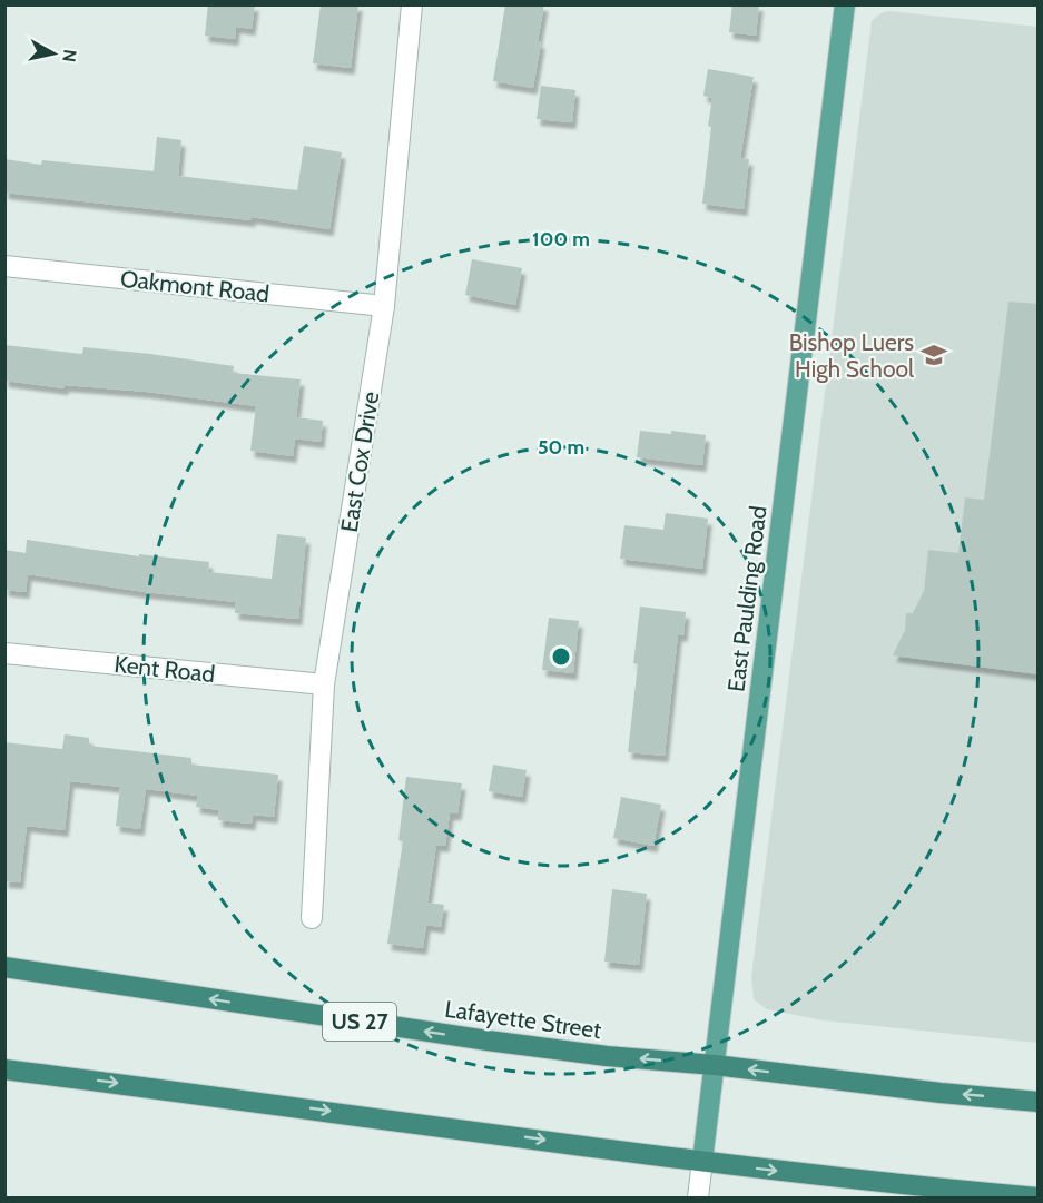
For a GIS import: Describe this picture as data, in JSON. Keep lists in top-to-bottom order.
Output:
{
  "streets": {
    "highway": ["Lafayette Street", "US 27"],
    "main road": ["East Paulding Road"],
    "street": ["Oakmont Road", "East Cox Drive", "Kent Road"]
  },
  "crossings": [
    ["Oakmont Road", "East Cox Drive"],
    ["East Cox Drive", "Kent Road"],
    ["East Paulding Road", "Lafayette Street"]
  ],
  "places": {
    "school or university": ["Bishop Luers High School"]
  },
  "north": "right",
  "rings": ["100 m", "50 m"]
}
